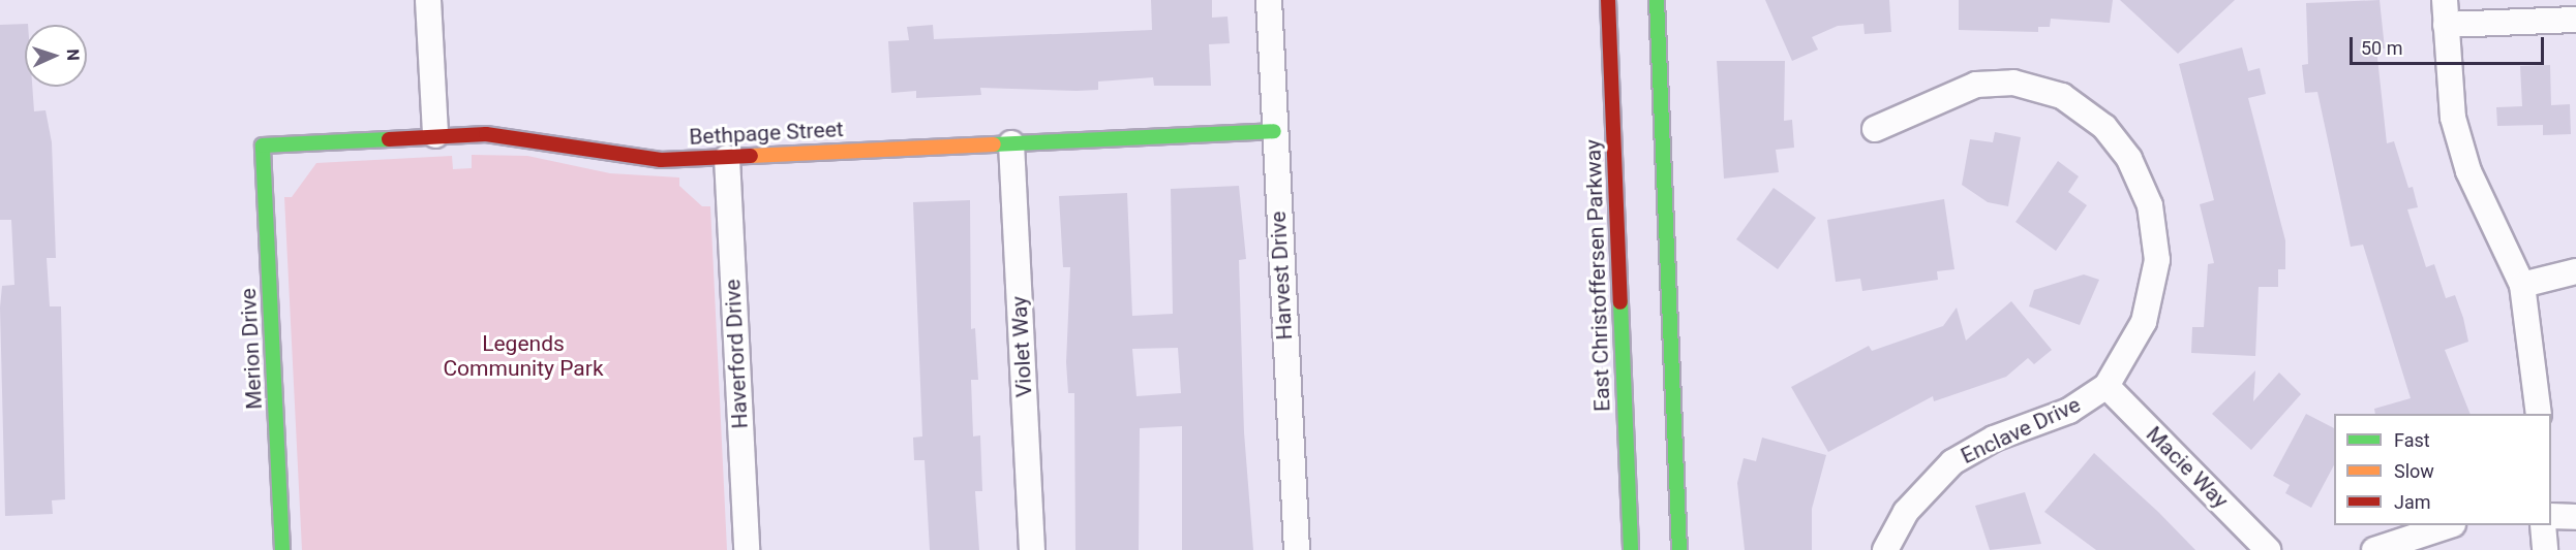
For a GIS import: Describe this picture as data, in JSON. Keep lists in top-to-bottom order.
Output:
{
  "streets": {
    "street": [
      "Bethpage Street",
      "Harvest Drive",
      "East Christoffersen Parkway",
      "Violet Way",
      "Merion Drive",
      "Haverford Drive",
      "Enclave Drive",
      "Macie Way"
    ]
  },
  "crossings": [
    ["Bethpage Street", "Harvest Drive"],
    ["Bethpage Street", "Violet Way"],
    ["Bethpage Street", "Merion Drive"],
    ["Bethpage Street", "Haverford Drive"],
    ["Enclave Drive", "Macie Way"]
  ],
  "parks": ["Legends Community Park"],
  "legend": ["Fast", "Slow", "Jam"],
  "scale_bar": "50 m",
  "north": "right"
}
